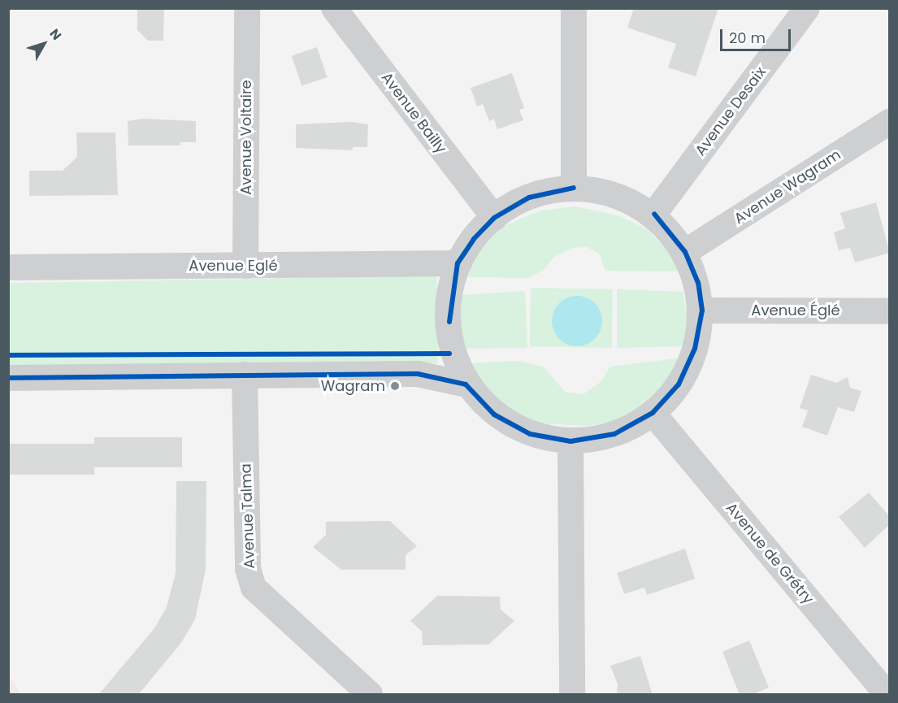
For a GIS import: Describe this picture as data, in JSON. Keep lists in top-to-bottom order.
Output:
{
  "streets": {
    "street": [
      "Avenue Desaix",
      "Avenue Bailly",
      "Avenue Voltaire",
      "Avenue Wagram",
      "Avenue Eglé",
      "Avenue Églé",
      "Avenue Talma",
      "Avenue de Grétry"
    ]
  },
  "crossings": [
    ["Avenue Voltaire", "Avenue Eglé"]
  ],
  "places": ["Wagram"],
  "scale_bar": "20 m",
  "north": "top right"
}
